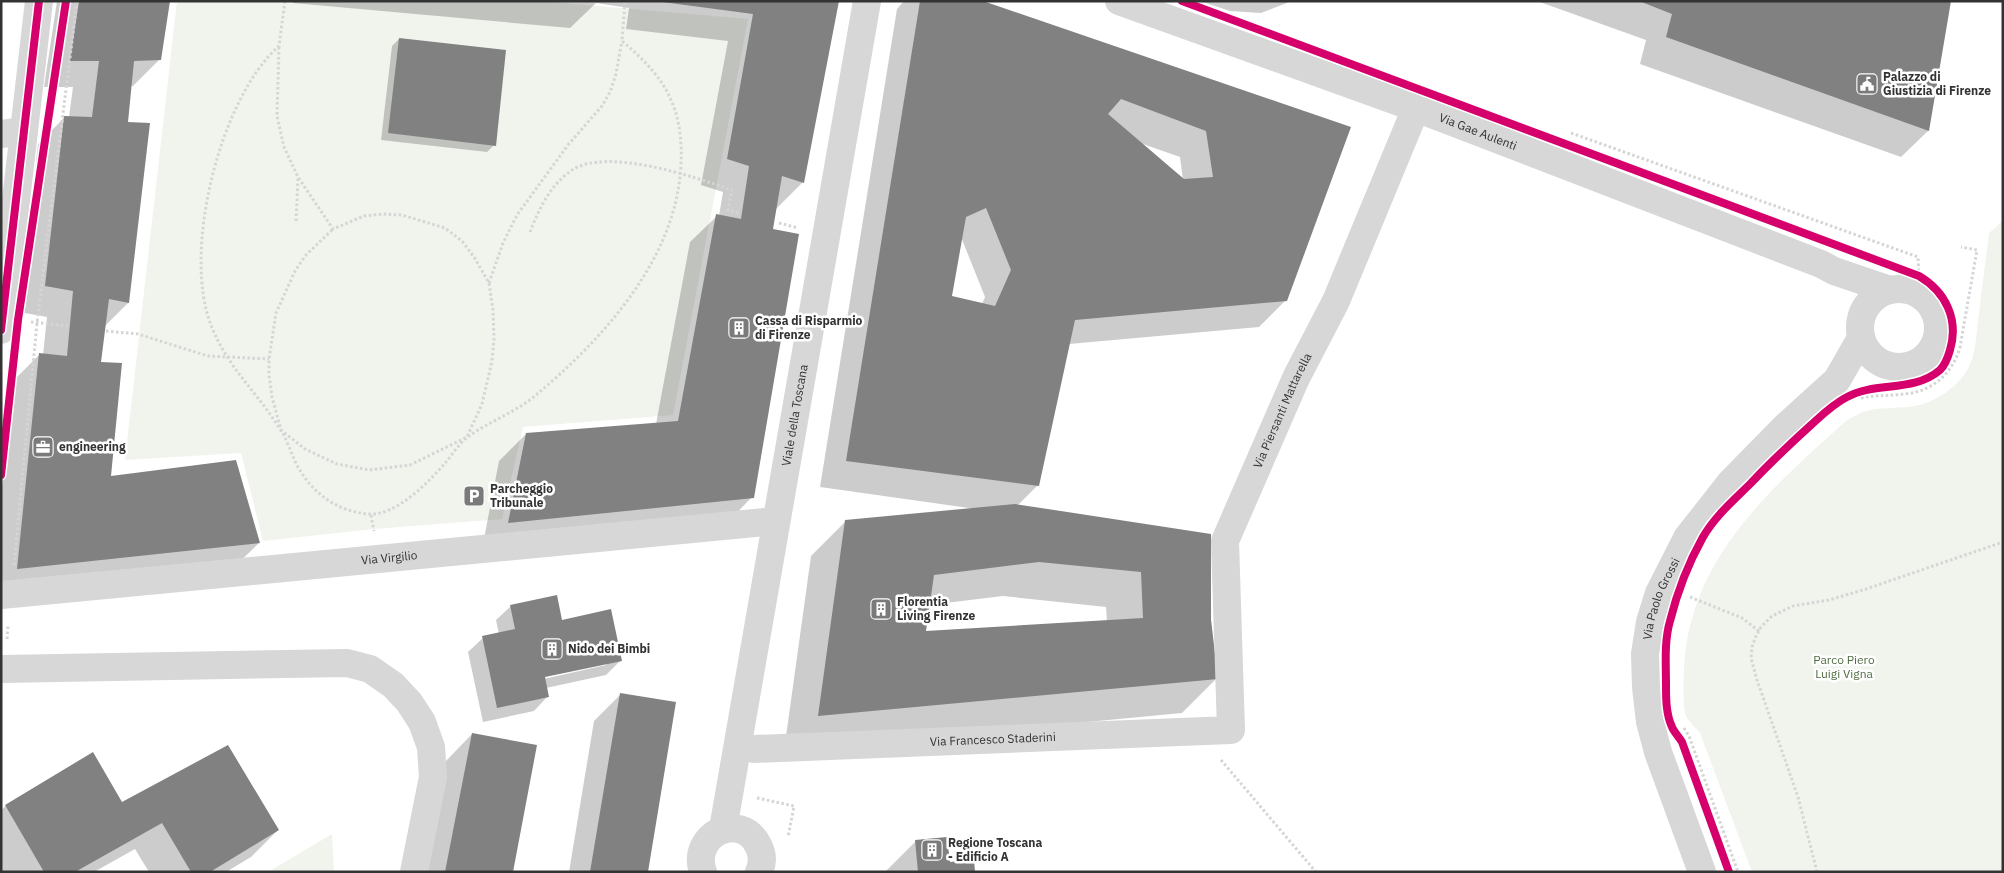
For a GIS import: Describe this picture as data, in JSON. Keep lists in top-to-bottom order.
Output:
{
  "streets": {
    "street": [
      "Via Gae Aulenti",
      "Via Piersanti Mattarella",
      "Viale della Toscana",
      "Via Virgilio",
      "Via Paolo Grossi",
      "Via Francesco Staderini"
    ]
  },
  "crossings": [
    ["Via Gae Aulenti", "Via Piersanti Mattarella"],
    ["Via Gae Aulenti", "Via Paolo Grossi"],
    ["Via Piersanti Mattarella", "Via Francesco Staderini"],
    ["Viale della Toscana", "Via Virgilio"],
    ["Viale della Toscana", "Via Francesco Staderini"]
  ],
  "parks": ["Parco Piero Luigi Vigna"],
  "places": {
    "public building": ["Palazzo di Giustizia di Firenze"],
    "building": [
      "Cassa di Risparmio di Firenze",
      "Florentia Living Firenze",
      "Nido dei Bimbi",
      "Regione Toscana - Edificio A"
    ],
    "office": ["engineering"],
    "parking": ["Parcheggio Tribunale"]
  }
}
